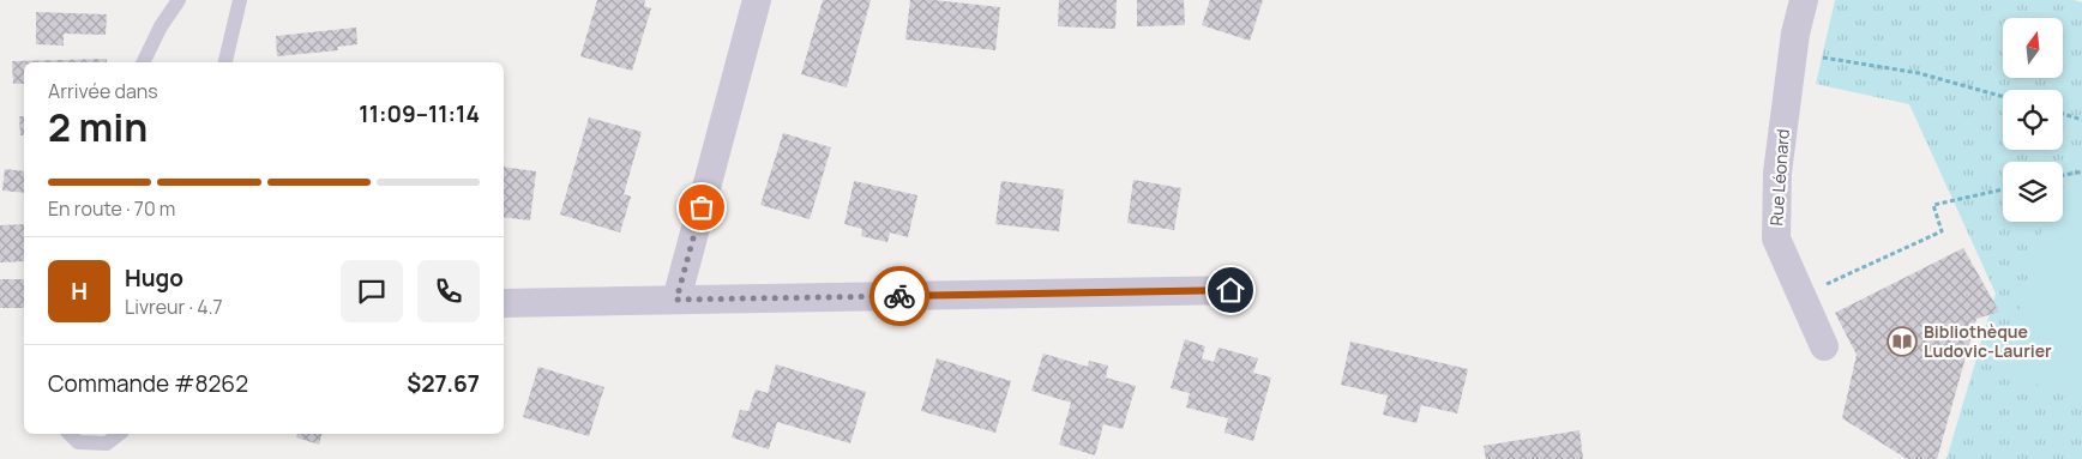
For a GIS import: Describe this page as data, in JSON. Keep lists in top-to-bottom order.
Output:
{
  "streets": {
    "street": ["Rue Léonard"]
  },
  "places": {
    "library": ["Bibliothèque Ludovic-Laurier"]
  },
  "north": "top",
  "page": {
    "heading": ["2 min", "Arrivée dans", "11:09–11:14"],
    "panel": [
      "Hugo",
      "Livreur · 4.7",
      "Commande #8262",
      "$27.67"
    ],
    "bar": "En route · 70 m",
    "round": "H"
  }
}
